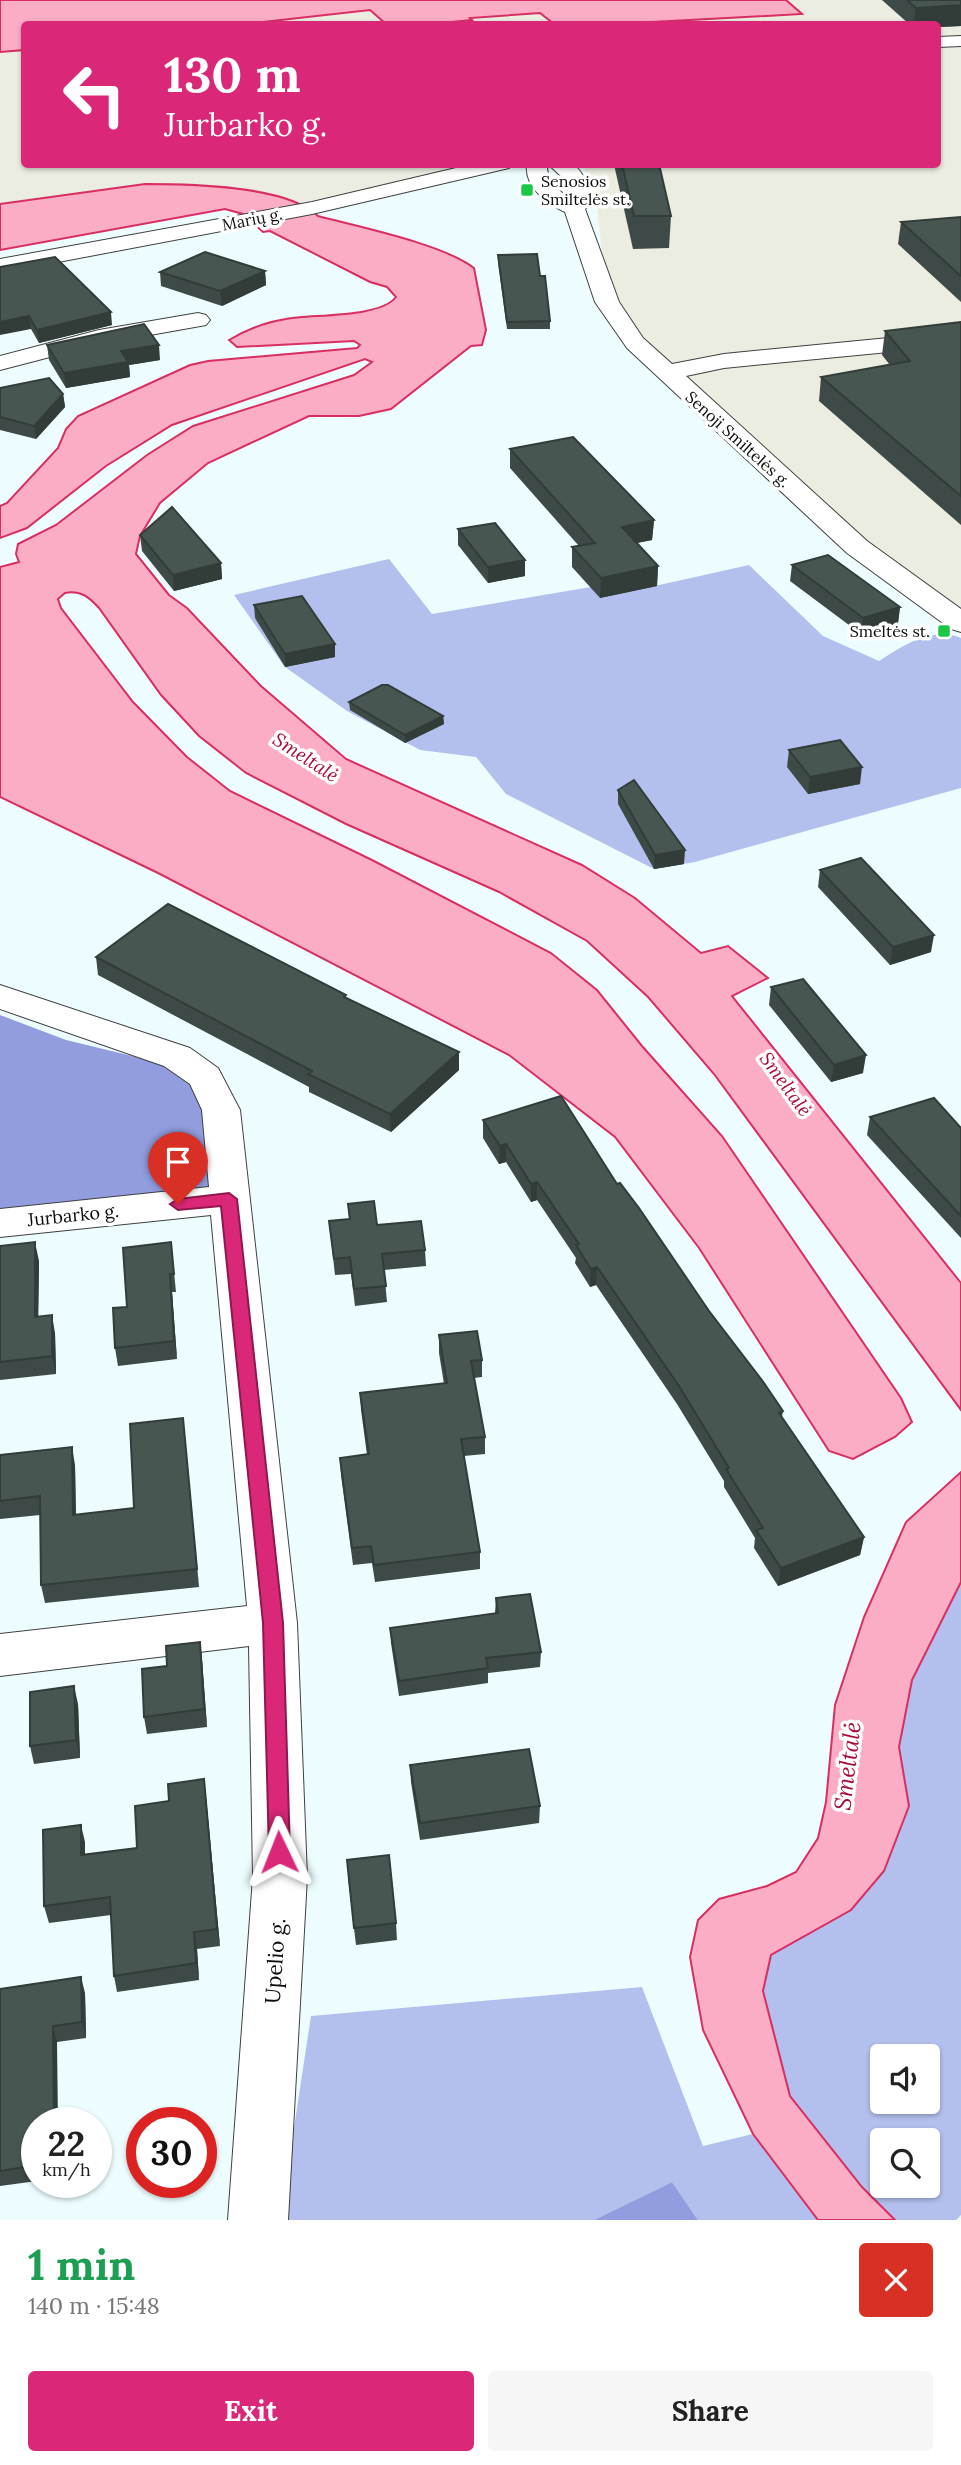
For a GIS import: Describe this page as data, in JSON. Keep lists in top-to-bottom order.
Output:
{
  "streets": {
    "street": [
      "Marių g.",
      "Senoji Smiltelės g.",
      "Jurbarko g.",
      "Upelio g."
    ]
  },
  "crossings": [
    ["Jurbarko g.", "Upelio g."]
  ],
  "water": ["Smeltalė"],
  "places": {
    "transit": ["Senosios Smiltelės st.", "Smeltės st."]
  },
  "page": {
    "turn": ["130 m", "Jurbarko g."],
    "speed": "22 km/h",
    "limit": "30",
    "heading": ["1 min", "140 m · 15:48"],
    "buttons": ["Exit", "Share"]
  }
}
